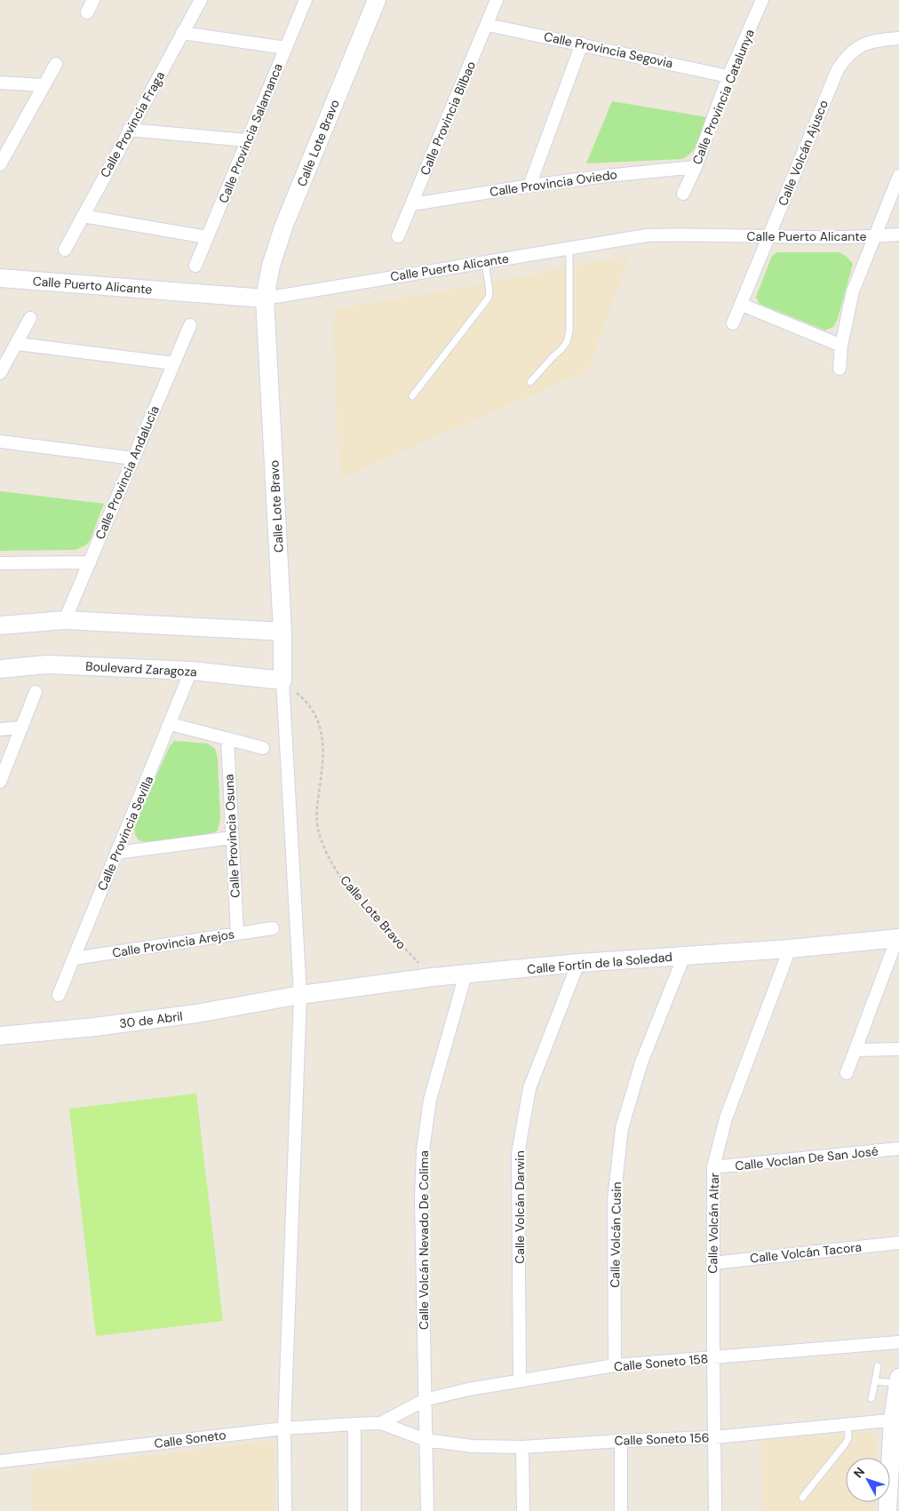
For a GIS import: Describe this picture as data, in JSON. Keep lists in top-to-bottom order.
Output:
{
  "streets": {
    "street": [
      "Calle Provincia Segovia",
      "Calle Provincia Catalunya",
      "Calle Provincia Bilbao",
      "Calle Provincia Fraga",
      "Calle Provincia Salamanca",
      "Calle Lote Bravo",
      "Calle Volcán Ajusco",
      "Calle Provincia Oviedo",
      "Calle Puerto Alicante",
      "Calle Provincia Andalucía",
      "Boulevard Zaragoza",
      "Calle Provincia Sevilla",
      "Calle Provincia Osuna",
      "Calle Provincia Arejos",
      "Calle Fortín de la Soledad",
      "30 de Abril",
      "Calle Voclan De San José",
      "Calle Volcán Darwin",
      "Calle Volcán Altar",
      "Calle Volcán Cusin",
      "Calle Volcán Nevado De Colima",
      "Calle Volcán Tacora",
      "Calle Soneto 158",
      "Calle Soneto",
      "Calle Soneto 156"
    ]
  },
  "crossings": [
    ["Calle Provincia Segovia", "Calle Provincia Catalunya"],
    ["Calle Provincia Segovia", "Calle Provincia Bilbao"],
    ["Calle Provincia Catalunya", "Calle Provincia Oviedo"],
    ["Calle Provincia Bilbao", "Calle Provincia Oviedo"],
    ["Calle Lote Bravo", "Calle Puerto Alicante"],
    ["Calle Lote Bravo", "Boulevard Zaragoza"],
    ["Calle Lote Bravo", "Calle Fortín de la Soledad"],
    ["Calle Volcán Ajusco", "Calle Puerto Alicante"],
    ["Boulevard Zaragoza", "Calle Provincia Sevilla"],
    ["Calle Provincia Sevilla", "Calle Provincia Arejos"],
    ["Calle Provincia Osuna", "Calle Provincia Arejos"],
    ["Calle Fortín de la Soledad", "30 de Abril"],
    ["Calle Fortín de la Soledad", "Calle Volcán Darwin"],
    ["Calle Fortín de la Soledad", "Calle Volcán Altar"],
    ["Calle Fortín de la Soledad", "Calle Volcán Cusin"],
    ["Calle Fortín de la Soledad", "Calle Volcán Nevado De Colima"],
    ["Calle Voclan De San José", "Calle Volcán Altar"],
    ["Calle Volcán Darwin", "Calle Soneto 158"],
    ["Calle Volcán Altar", "Calle Volcán Tacora"],
    ["Calle Volcán Altar", "Calle Soneto 158"],
    ["Calle Volcán Altar", "Calle Soneto 156"],
    ["Calle Volcán Cusin", "Calle Soneto 158"],
    ["Calle Volcán Nevado De Colima", "Calle Soneto 158"],
    ["Calle Volcán Nevado De Colima", "Calle Soneto"],
    ["Calle Volcán Nevado De Colima", "Calle Soneto 156"],
    ["Calle Soneto 158", "Calle Soneto"],
    ["Calle Soneto", "Calle Soneto 156"]
  ],
  "north": "top left"
}
